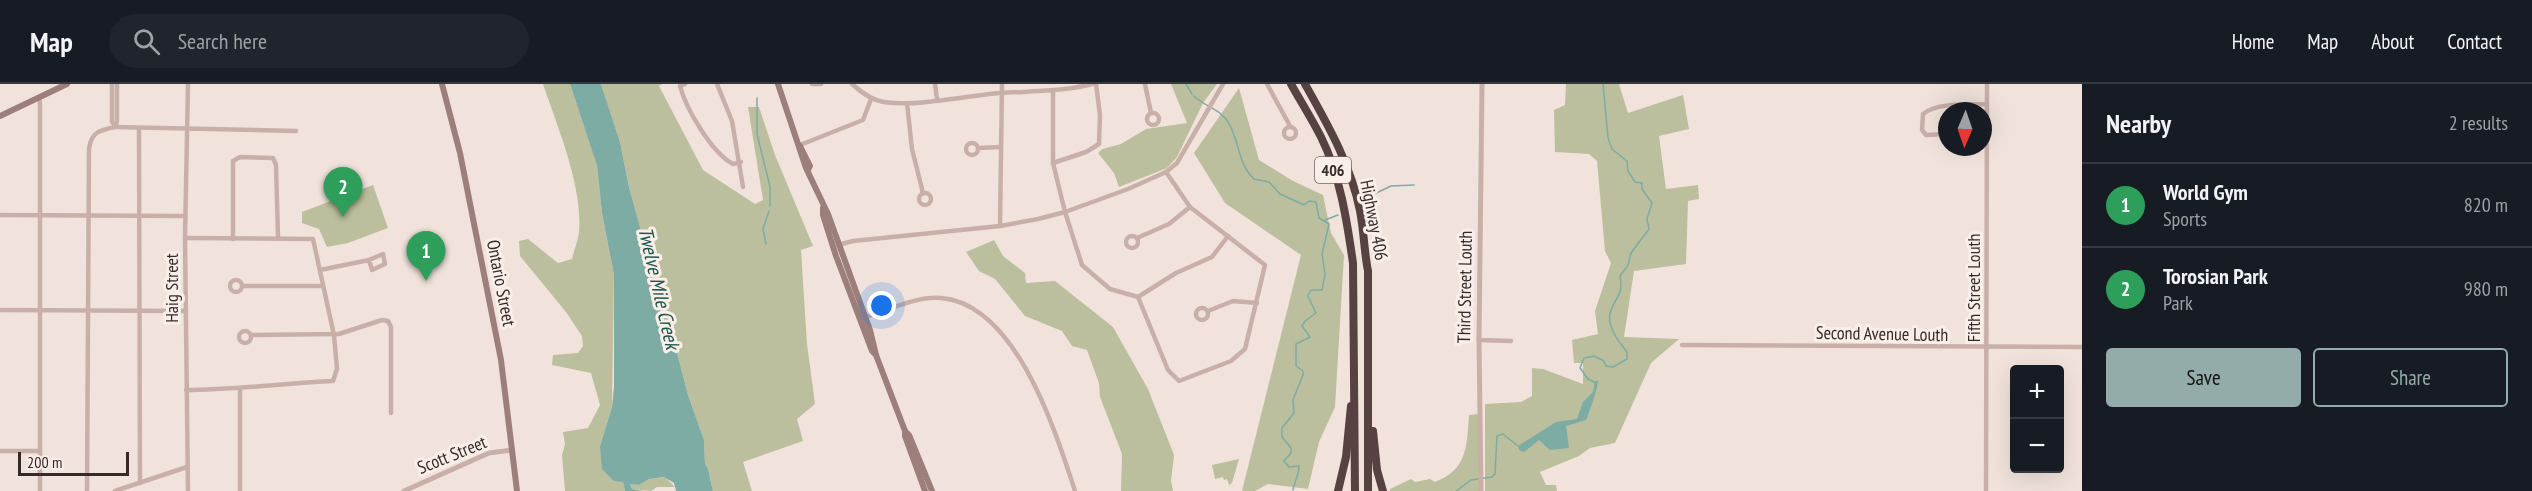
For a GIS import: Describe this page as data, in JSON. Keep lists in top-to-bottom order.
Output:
{
  "streets": {
    "highway": ["406", "Highway 406"],
    "main road": ["Ontario Street"],
    "street": [
      "Third Street Louth",
      "Haig Street",
      "Fifth Street Louth",
      "Second Avenue Louth",
      "Scott Street"
    ]
  },
  "crossings": [
    ["Ontario Street", "Scott Street"],
    ["Fifth Street Louth", "Second Avenue Louth"]
  ],
  "water": ["Twelve Mile Creek"],
  "scale_bar": "200 m",
  "north": "bottom",
  "page": {
    "header": "Map",
    "search": "Search here",
    "nav": [
      "Home",
      "Map",
      "About",
      "Contact"
    ],
    "heading": ["Nearby", "2 results"],
    "list": [
      {
        "mark": "1",
        "name": "World Gym",
        "note": "Sports",
        "value": "820 m"
      },
      {
        "mark": "2",
        "name": "Torosian Park",
        "note": "Park",
        "value": "980 m"
      }
    ],
    "pins": ["2", "1"],
    "buttons": ["Save", "Share"],
    "map_buttons": ["+", "−"],
    "scale": "200 m"
  }
}
